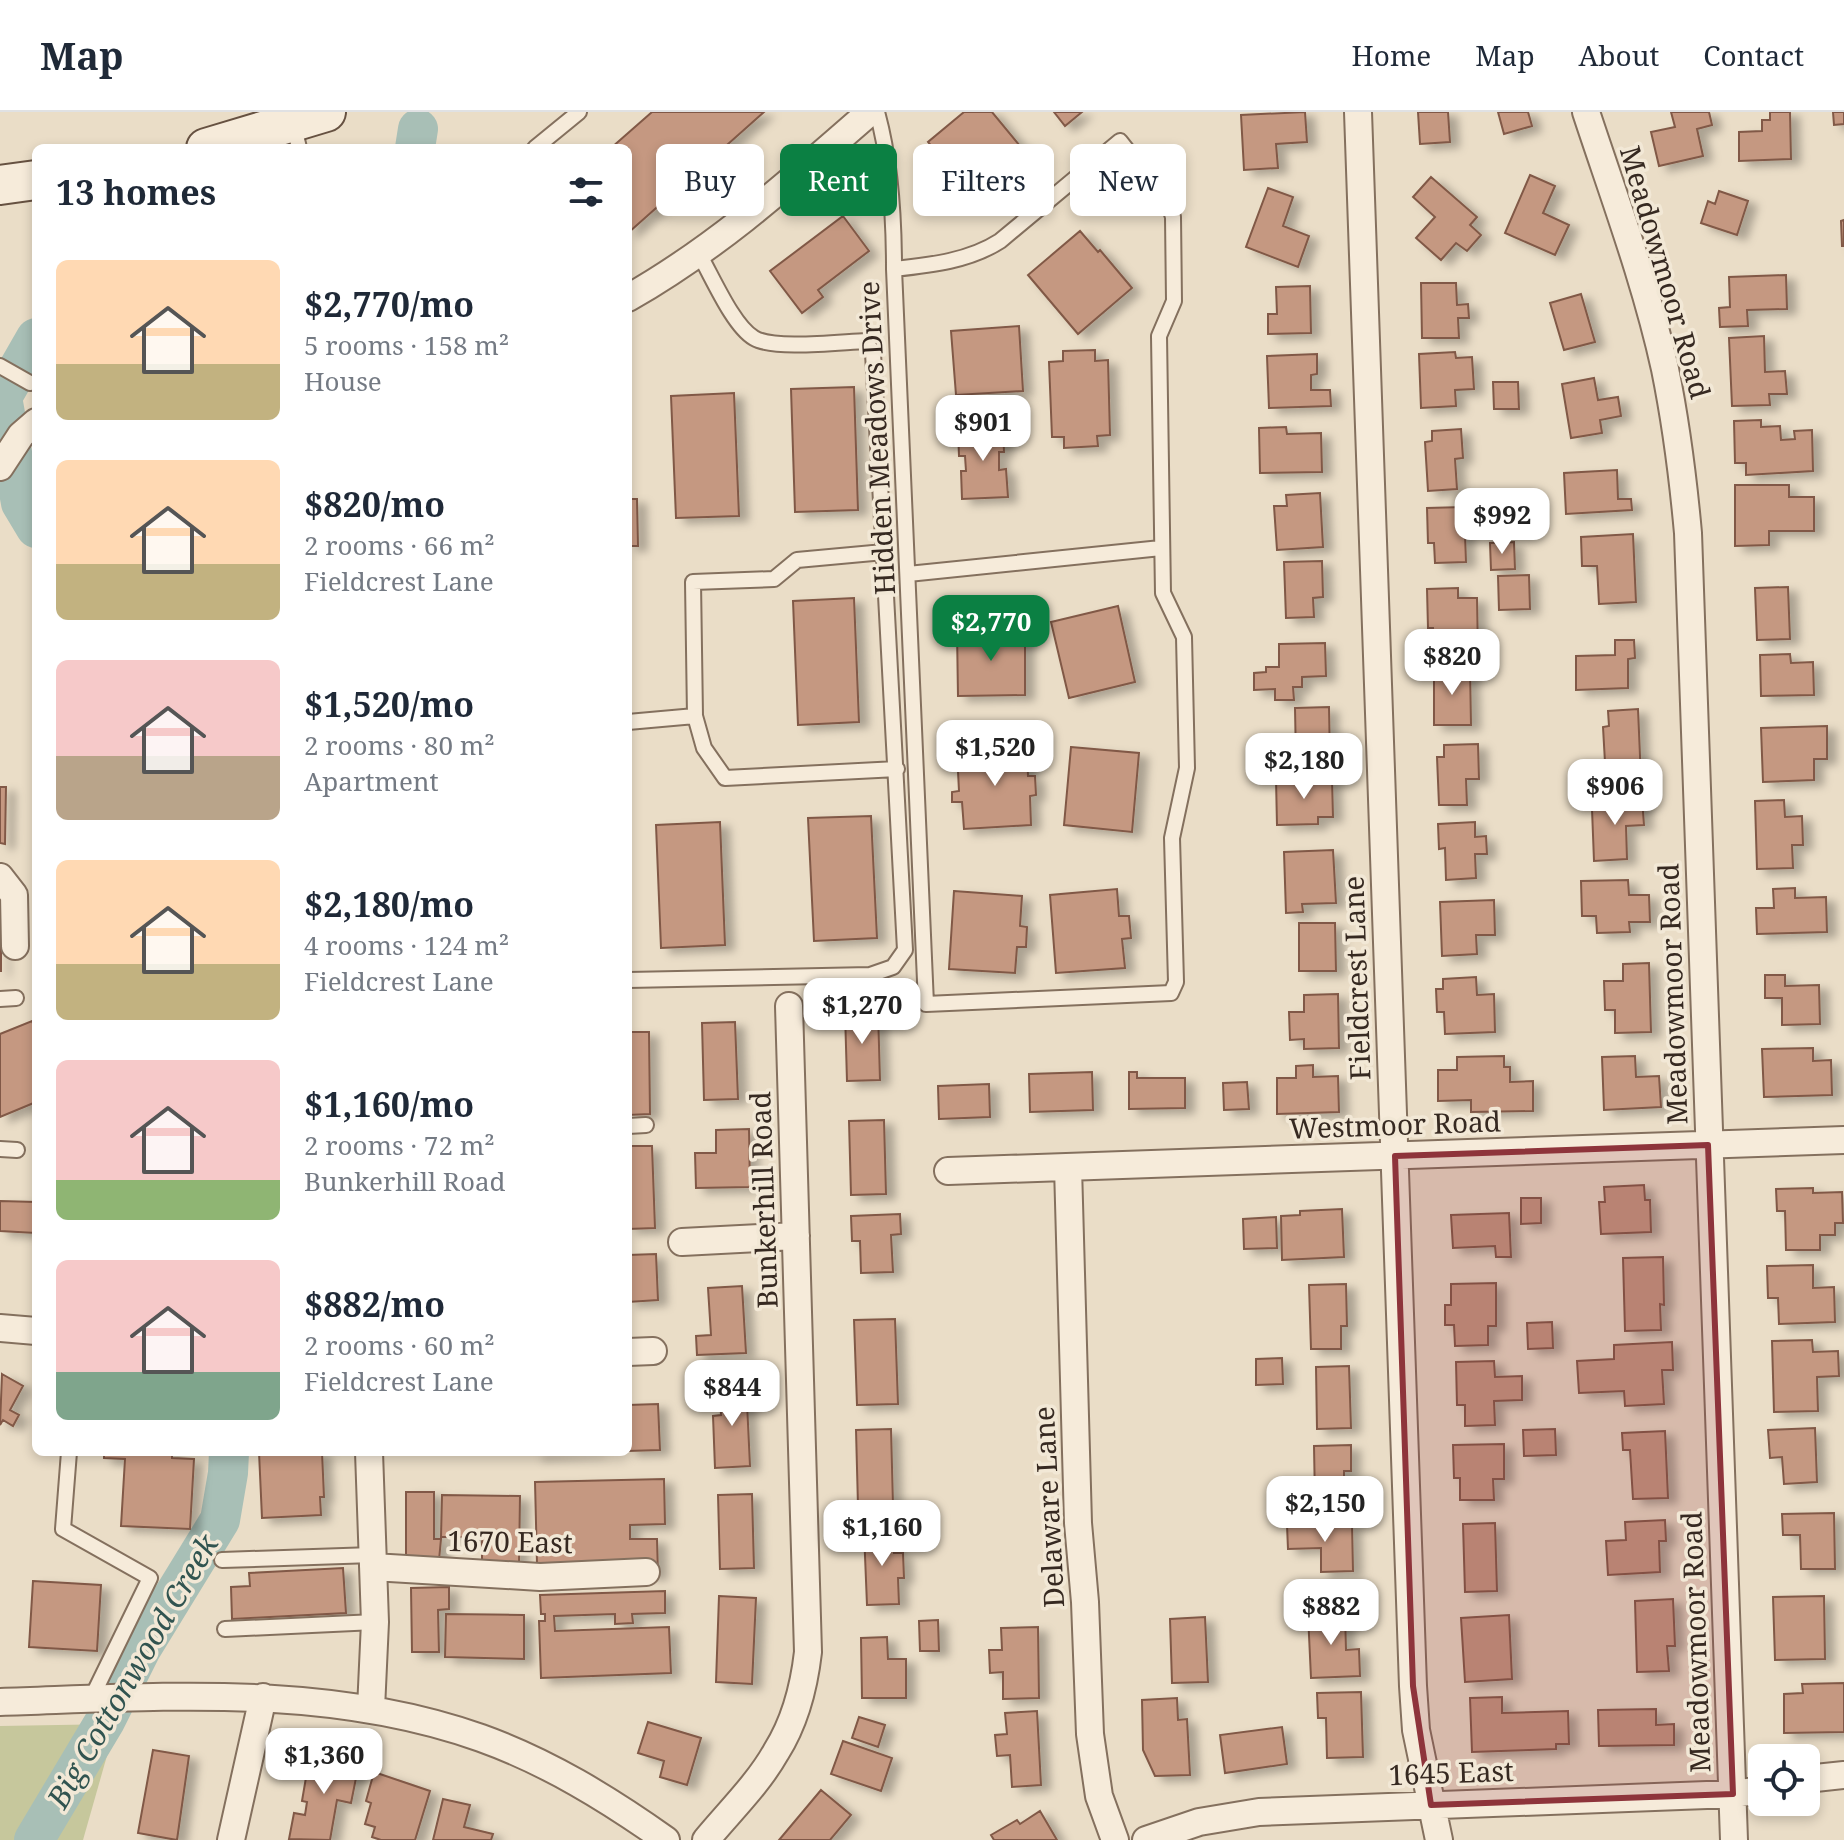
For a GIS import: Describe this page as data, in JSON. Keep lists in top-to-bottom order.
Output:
{
  "streets": {
    "street": [
      "Meadowmoor Road",
      "Fieldcrest Lane",
      "Westmoor Road",
      "Bunkerhill Road",
      "Delaware Lane",
      "1670 East",
      "1645 East"
    ],
    "lane": ["Hidden Meadows Drive"]
  },
  "crossings": [
    ["Meadowmoor Road", "Westmoor Road"],
    ["Meadowmoor Road", "1645 East"],
    ["Fieldcrest Lane", "Westmoor Road"],
    ["Fieldcrest Lane", "1645 East"],
    ["Westmoor Road", "Delaware Lane"]
  ],
  "water": ["Big Cottonwood Creek"],
  "page": {
    "header": "Map",
    "nav": [
      "Home",
      "Map",
      "About",
      "Contact"
    ],
    "chip": [
      "Buy",
      "Rent",
      "Filters",
      "New"
    ],
    "heading": "13 homes",
    "list": [
      {
        "name": "$2,770/mo",
        "note": "5 rooms · 158 m² · House"
      },
      {
        "name": "$820/mo",
        "note": "2 rooms · 66 m² · Fieldcrest Lane"
      },
      {
        "name": "$1,520/mo",
        "note": "2 rooms · 80 m² · Apartment"
      },
      {
        "name": "$2,180/mo",
        "note": "4 rooms · 124 m² · Fieldcrest Lane"
      },
      {
        "name": "$1,160/mo",
        "note": "2 rooms · 72 m² · Bunkerhill Road"
      },
      {
        "name": "$882/mo",
        "note": "2 rooms · 60 m² · Fieldcrest Lane"
      }
    ],
    "price": [
      "$901",
      "$992",
      "$2,770",
      "$820",
      "$1,520",
      "$2,180",
      "$906",
      "$1,270",
      "$844",
      "$2,150",
      "$1,160",
      "$882",
      "$1,360"
    ]
  }
}
